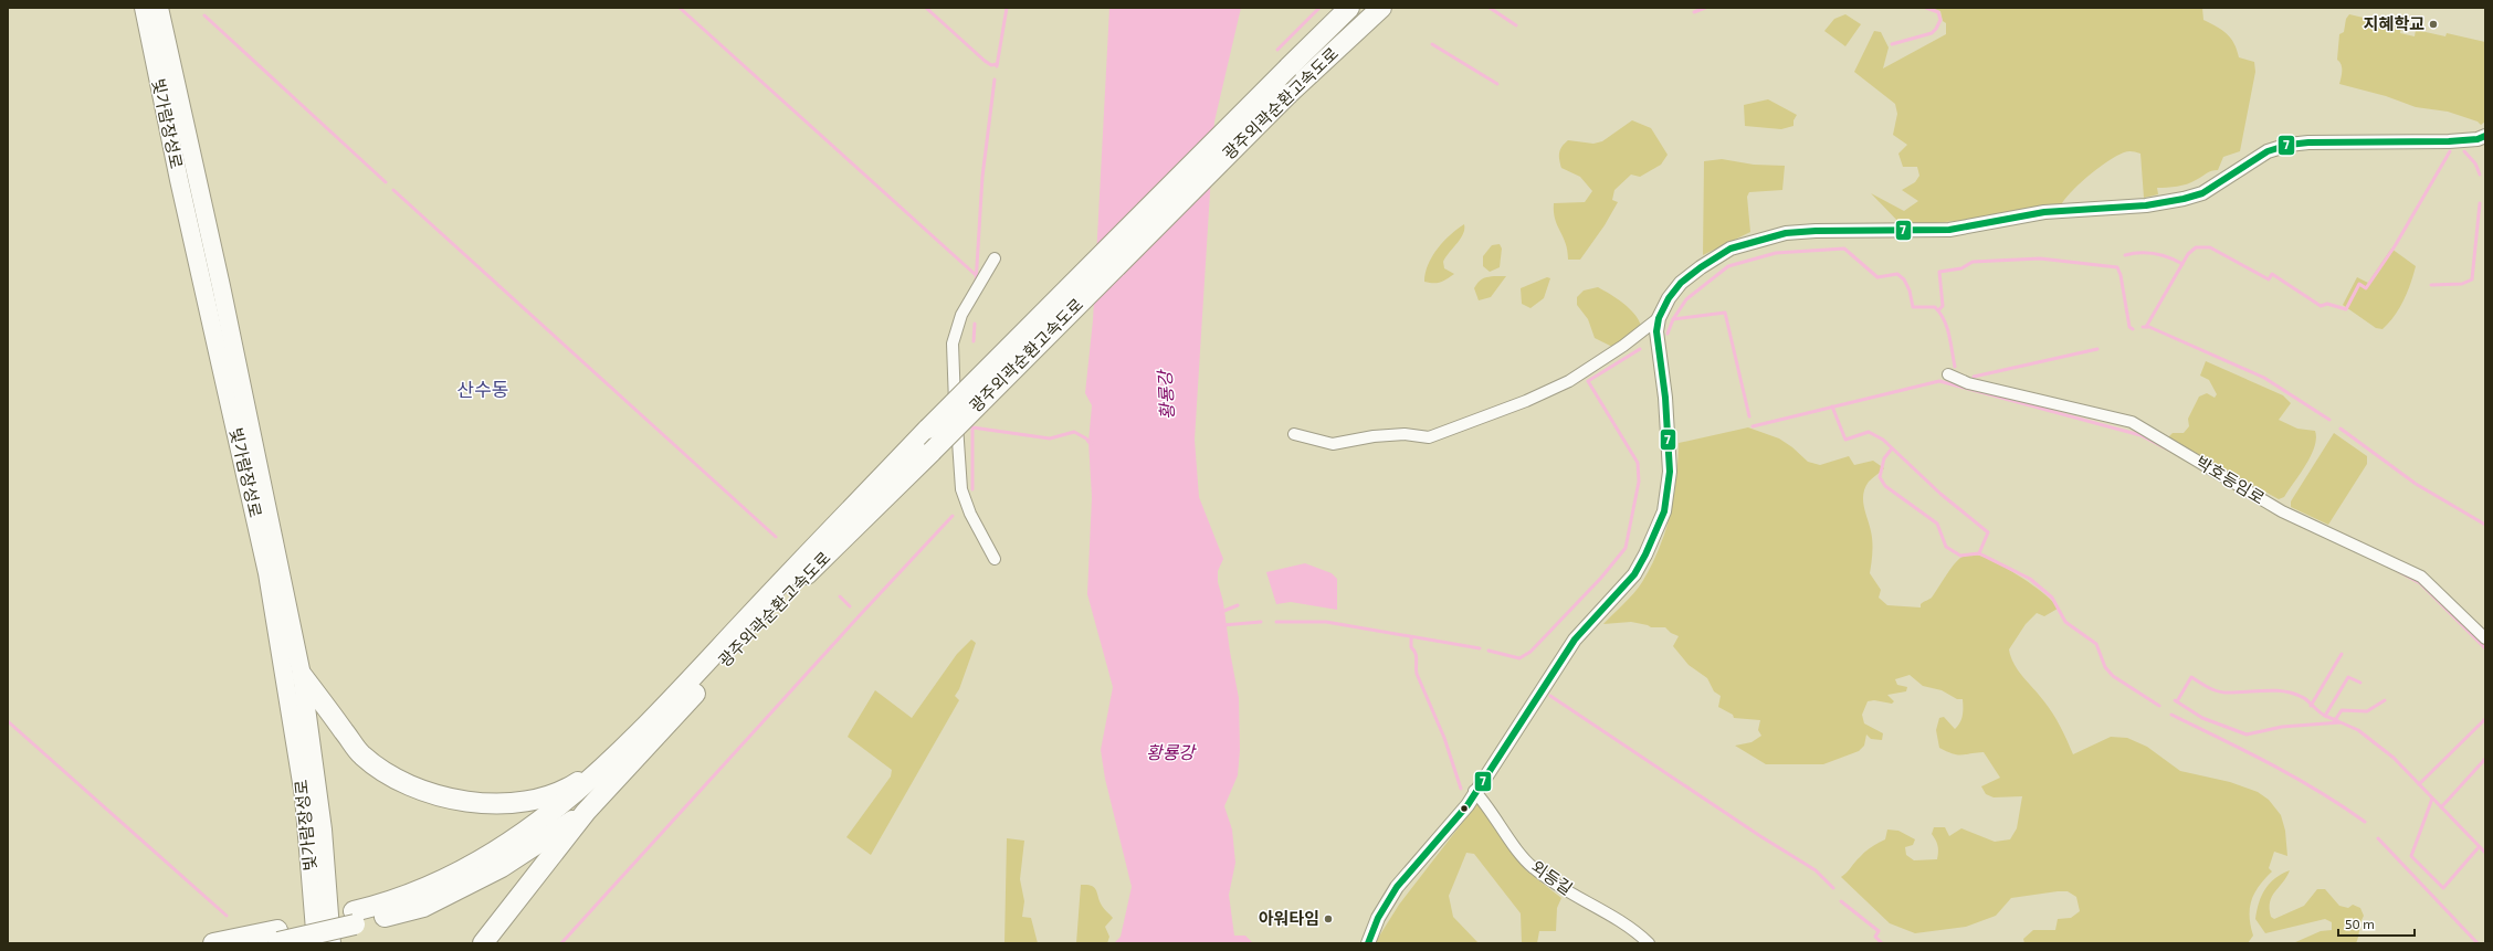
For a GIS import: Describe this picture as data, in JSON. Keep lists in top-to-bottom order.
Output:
{
  "streets": {
    "highway": ["광주외곽순환고속도로", "빛가람장성로"],
    "street": ["박호등임로", "외등길"]
  },
  "districts": ["산수동"],
  "water": ["황룡강"],
  "places": ["지혜학교", "아워타임"],
  "lines": ["transit line 7"],
  "scale_bar": "50 m"
}
